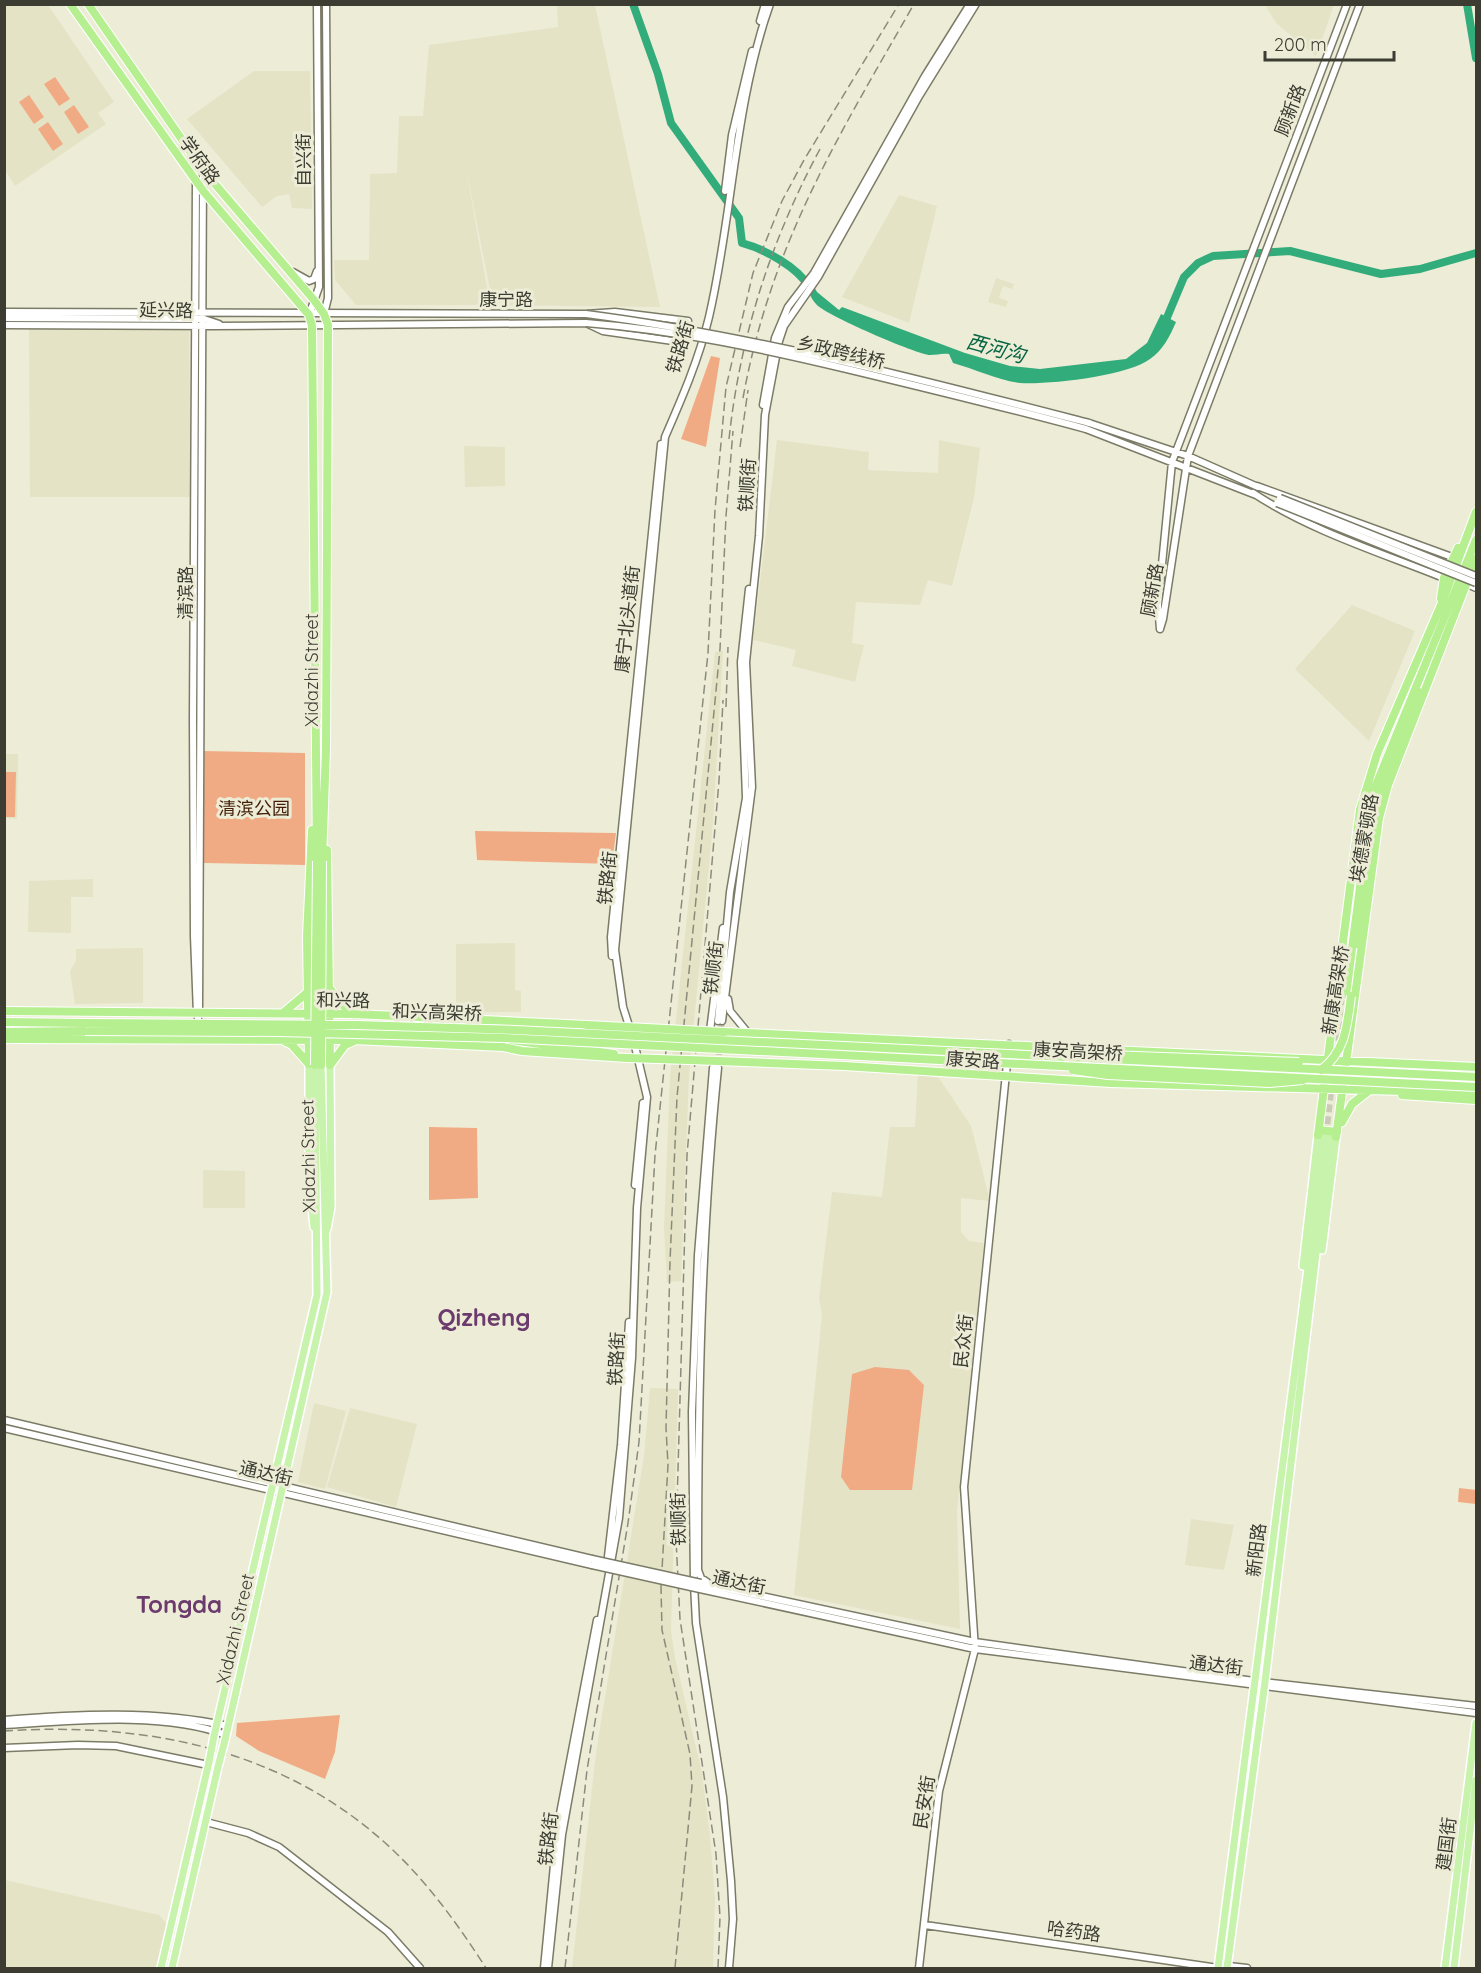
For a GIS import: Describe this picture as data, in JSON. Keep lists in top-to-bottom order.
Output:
{
  "streets": {
    "highway": [
      "学府路",
      "Xidazhi Street",
      "埃德蒙顿路",
      "新康高架桥",
      "和兴路",
      "和兴高架桥",
      "康安高架桥",
      "康安路"
    ],
    "main road": [
      "顾新路",
      "自兴街",
      "康宁路",
      "延兴路",
      "铁路街",
      "乡政跨线桥",
      "铁顺街",
      "清滨路",
      "康宁北头道街",
      "民众街",
      "通达街",
      "新阳路",
      "民安街",
      "建国街",
      "哈药路"
    ]
  },
  "crossings": [
    ["学府路", "自兴街"],
    ["学府路", "康宁路"],
    ["学府路", "延兴路"],
    ["学府路", "清滨路"],
    ["学府路", "Xidazhi Street"],
    ["自兴街", "康宁路"],
    ["自兴街", "延兴路"],
    ["康宁路", "延兴路"],
    ["康宁路", "乡政跨线桥"],
    ["康宁路", "Xidazhi Street"],
    ["延兴路", "清滨路"],
    ["延兴路", "Xidazhi Street"],
    ["铁路街", "康宁北头道街"],
    ["铁顺街", "康安路"],
    ["清滨路", "和兴路"],
    ["Xidazhi Street", "通达街"],
    ["埃德蒙顿路", "新康高架桥"],
    ["埃德蒙顿路", "康安路"],
    ["埃德蒙顿路", "新阳路"],
    ["新康高架桥", "康安高架桥"],
    ["和兴路", "康安路"],
    ["和兴高架桥", "康安高架桥"],
    ["康安路", "民众街"],
    ["民众街", "通达街"],
    ["民众街", "民安街"],
    ["通达街", "新阳路"],
    ["通达街", "民安街"],
    ["新阳路", "哈药路"],
    ["民安街", "哈药路"]
  ],
  "districts": ["Qizheng", "Tongda"],
  "water": ["西河沟"],
  "parks": ["清滨公园"],
  "scale_bar": "200 m"
}
